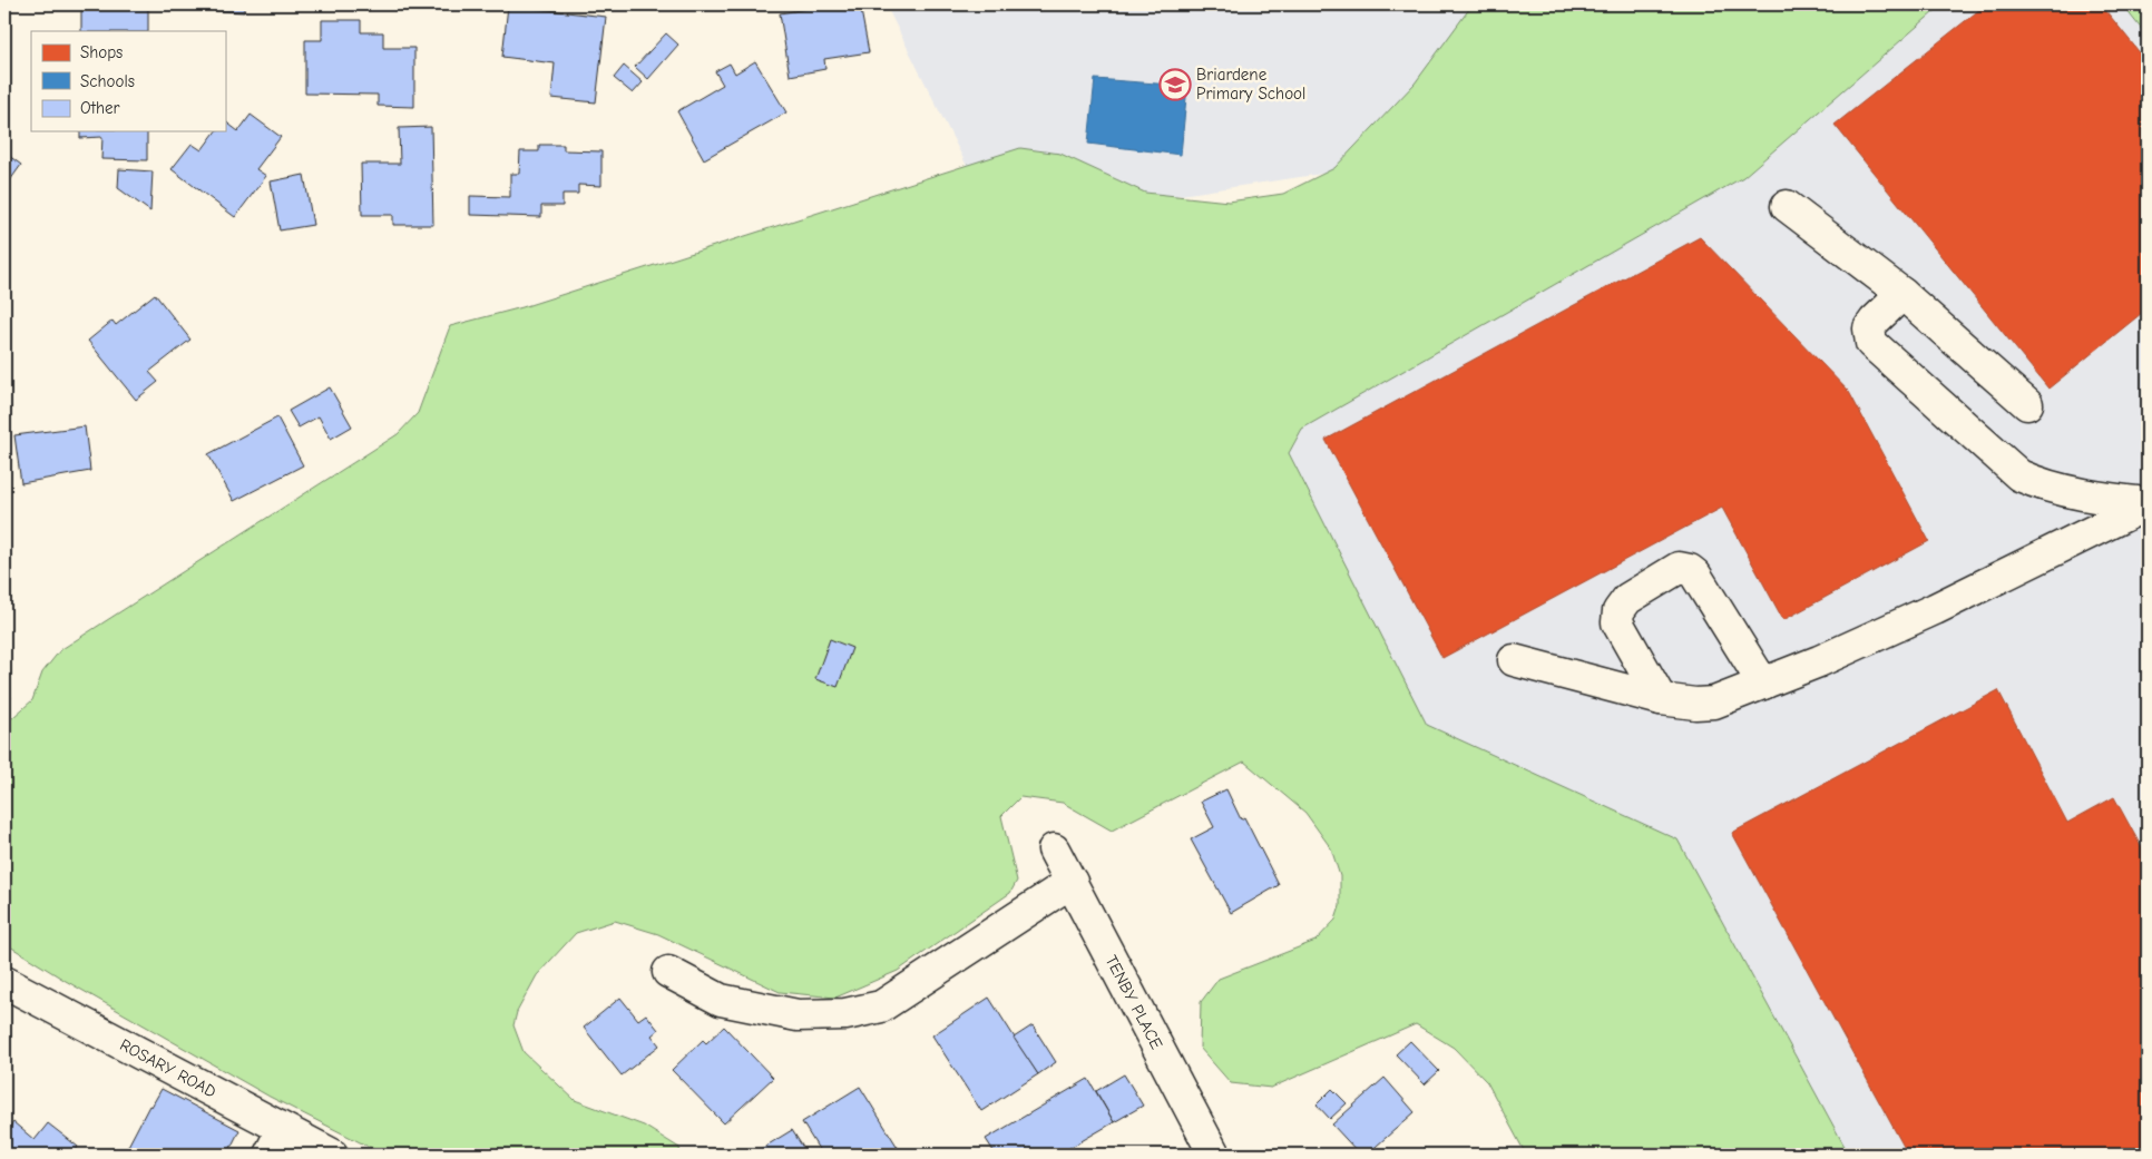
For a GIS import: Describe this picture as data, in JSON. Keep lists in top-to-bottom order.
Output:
{
  "streets": {
    "street": ["TENBY PLACE", "ROSARY ROAD"]
  },
  "places": {
    "school or university": ["Briardene Primary School"]
  },
  "legend": ["Shops", "Schools", "Other"]
}
